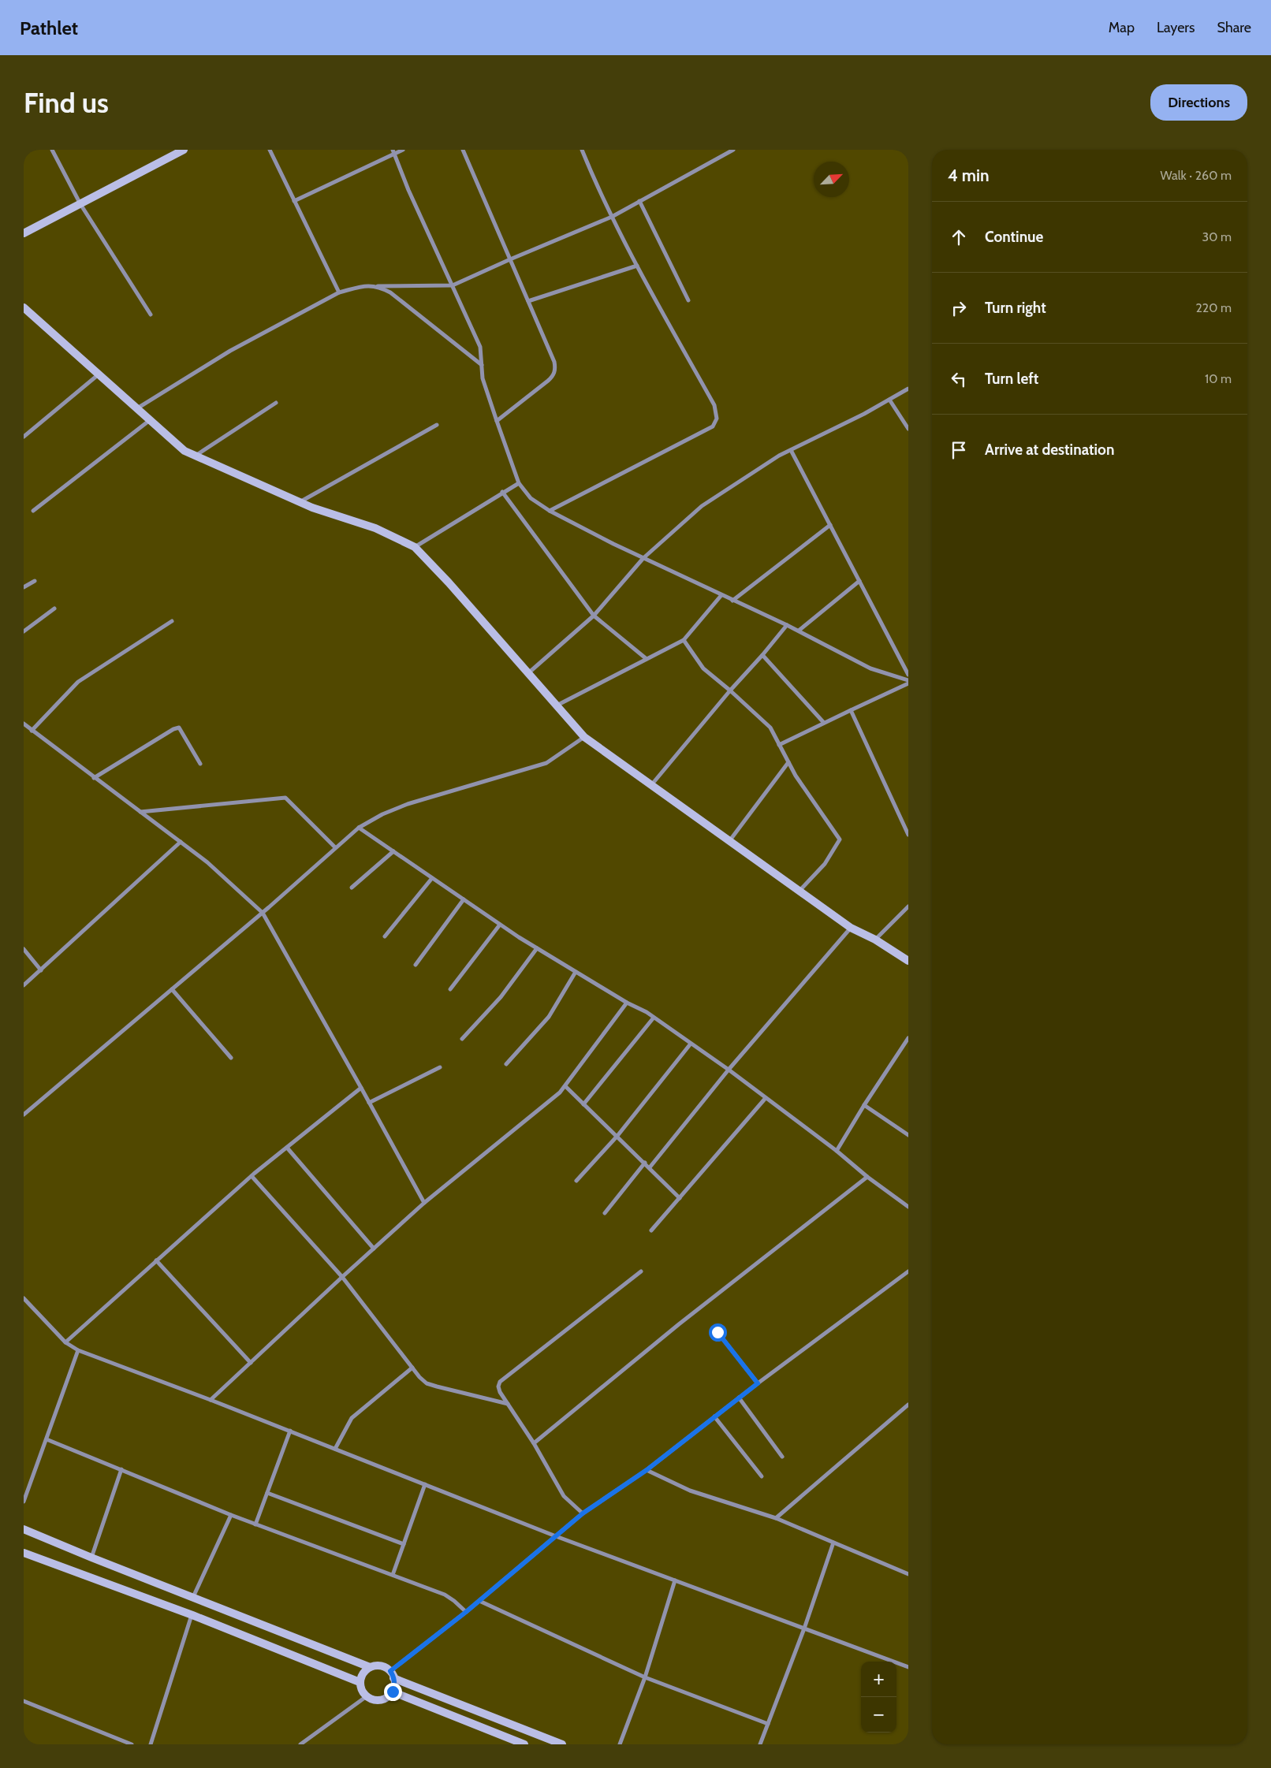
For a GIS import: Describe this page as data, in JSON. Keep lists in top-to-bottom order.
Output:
{
  "north": "top right",
  "page": {
    "header": "Pathlet",
    "nav": ["Map", "Layers", "Share"],
    "buttons": "Directions",
    "title": "Find us",
    "heading": ["4 min", "Walk · 260 m"],
    "list": [
      ["Continue", "30 m"],
      ["Turn right", "220 m"],
      ["Turn left", "10 m"],
      "Arrive at destination"
    ],
    "map_buttons": ["+", "−"]
  }
}
